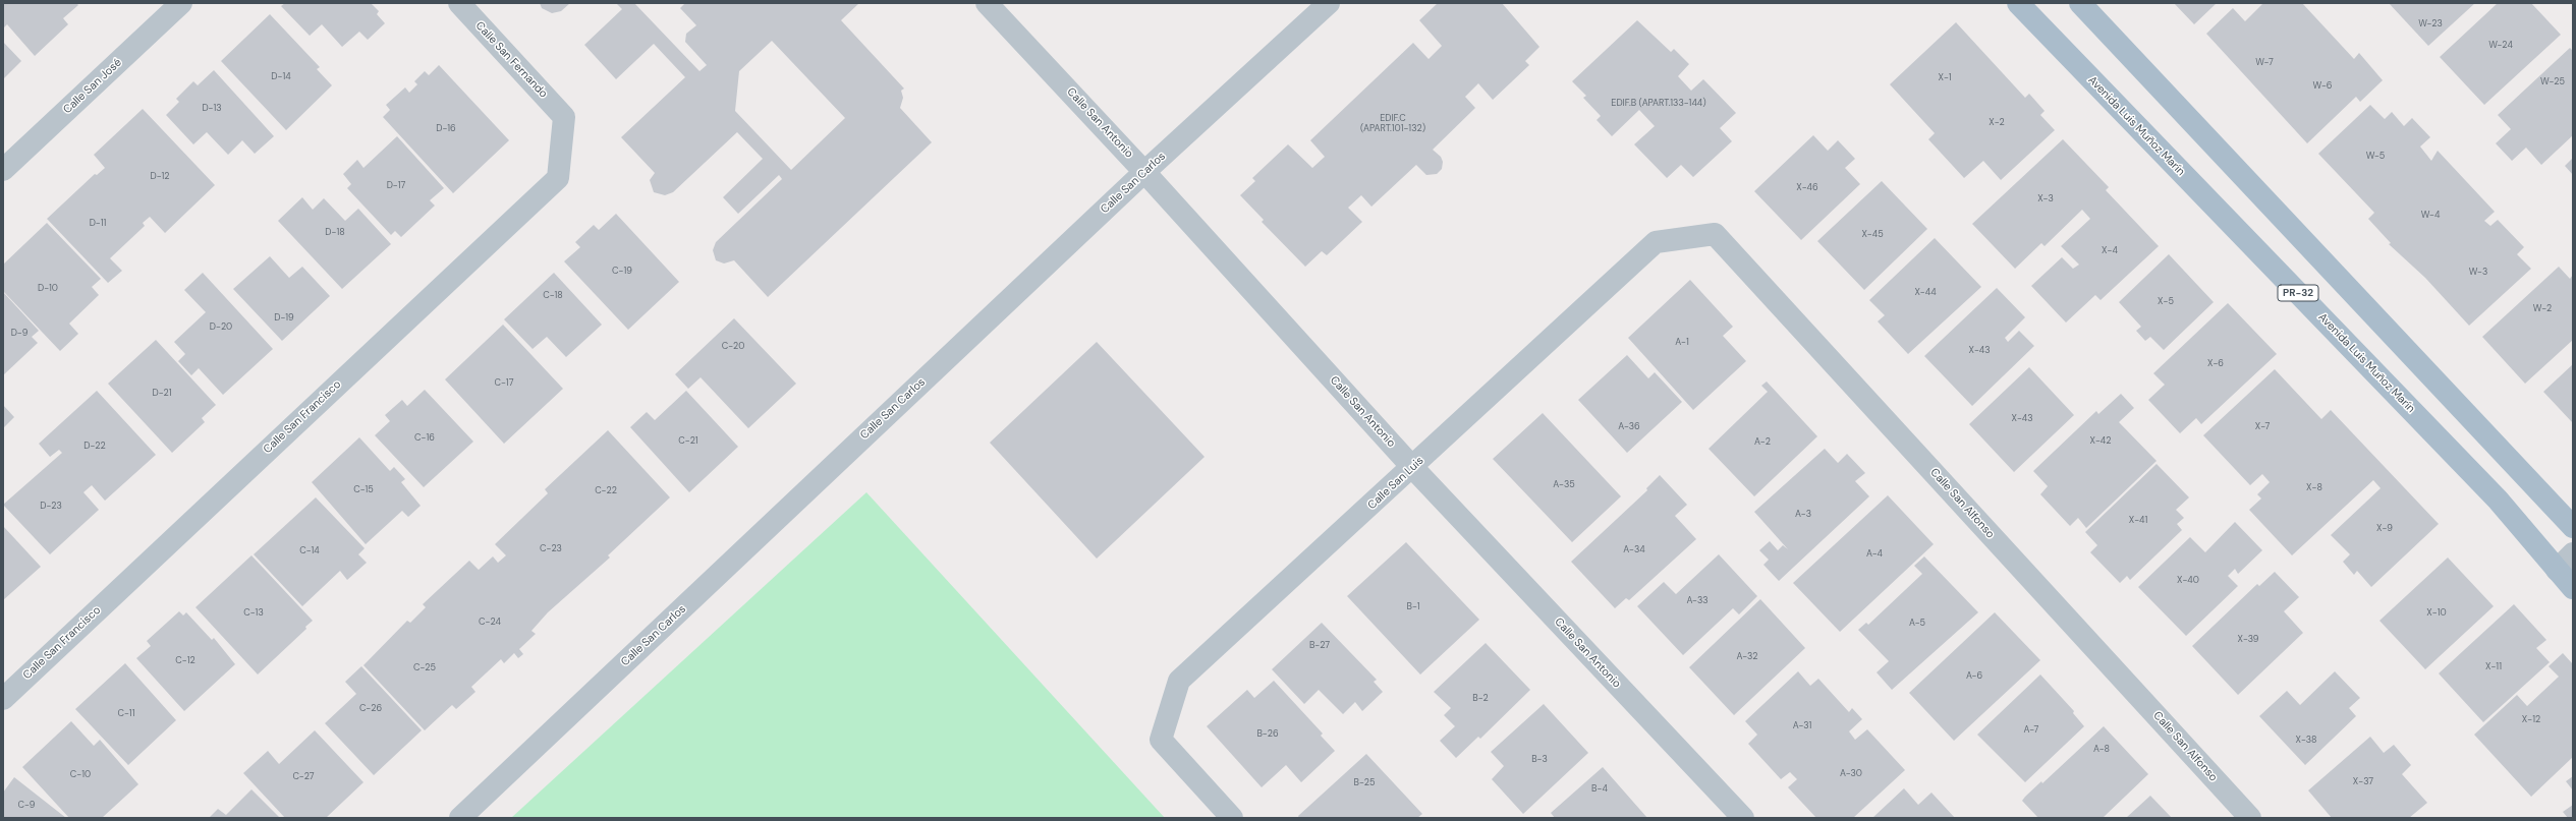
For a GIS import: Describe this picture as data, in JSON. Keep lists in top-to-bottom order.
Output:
{
  "streets": {
    "main road": ["Avenida Luis Muñoz Marín", "PR-32"],
    "street": [
      "Calle San Fernando",
      "Calle San José",
      "Calle San Antonio",
      "Calle San Carlos",
      "Calle San Francisco",
      "Calle San Luis",
      "Calle San Alfonso"
    ]
  },
  "crossings": [
    ["Calle San Fernando", "Calle San Francisco"],
    ["Calle San Antonio", "Calle San Carlos"],
    ["Calle San Antonio", "Calle San Luis"],
    ["Calle San Luis", "Calle San Alfonso"]
  ],
  "house_numbers": [
    "W-23",
    "W-24",
    "W-7",
    "D-14",
    "X-1",
    "W-25",
    "W-6",
    "EDIF.B (APART.133-144)",
    "D-13",
    "EDIF.C (APART.101-132)",
    "X-2",
    "D-16",
    "W-5",
    "D-12",
    "D-17",
    "X-46",
    "X-3",
    "W-4",
    "D-11",
    "D-18",
    "X-45",
    "X-4",
    "C-19",
    "W-3",
    "D-10",
    "X-44",
    "C-18",
    "X-5",
    "W-2",
    "D-19",
    "D-20",
    "D-9",
    "A-1",
    "C-20",
    "X-43",
    "X-6",
    "C-17",
    "D-21",
    "X-43",
    "A-36",
    "X-7",
    "C-16",
    "C-21",
    "X-42",
    "A-2",
    "D-22",
    "A-35",
    "X-8",
    "C-15",
    "C-22",
    "D-23",
    "A-3",
    "X-41",
    "X-9",
    "C-23",
    "A-34",
    "C-14",
    "A-4",
    "X-40",
    "A-33",
    "B-1",
    "C-13",
    "X-10",
    "C-24",
    "A-5",
    "X-39",
    "B-27",
    "A-32",
    "C-12",
    "X-11",
    "C-25",
    "A-6",
    "B-2",
    "C-26",
    "C-11",
    "X-12",
    "A-31",
    "A-7",
    "B-26",
    "X-38",
    "A-8",
    "B-3",
    "A-30",
    "C-10",
    "C-27",
    "X-37",
    "B-25",
    "B-4",
    "C-9"
  ]
}
